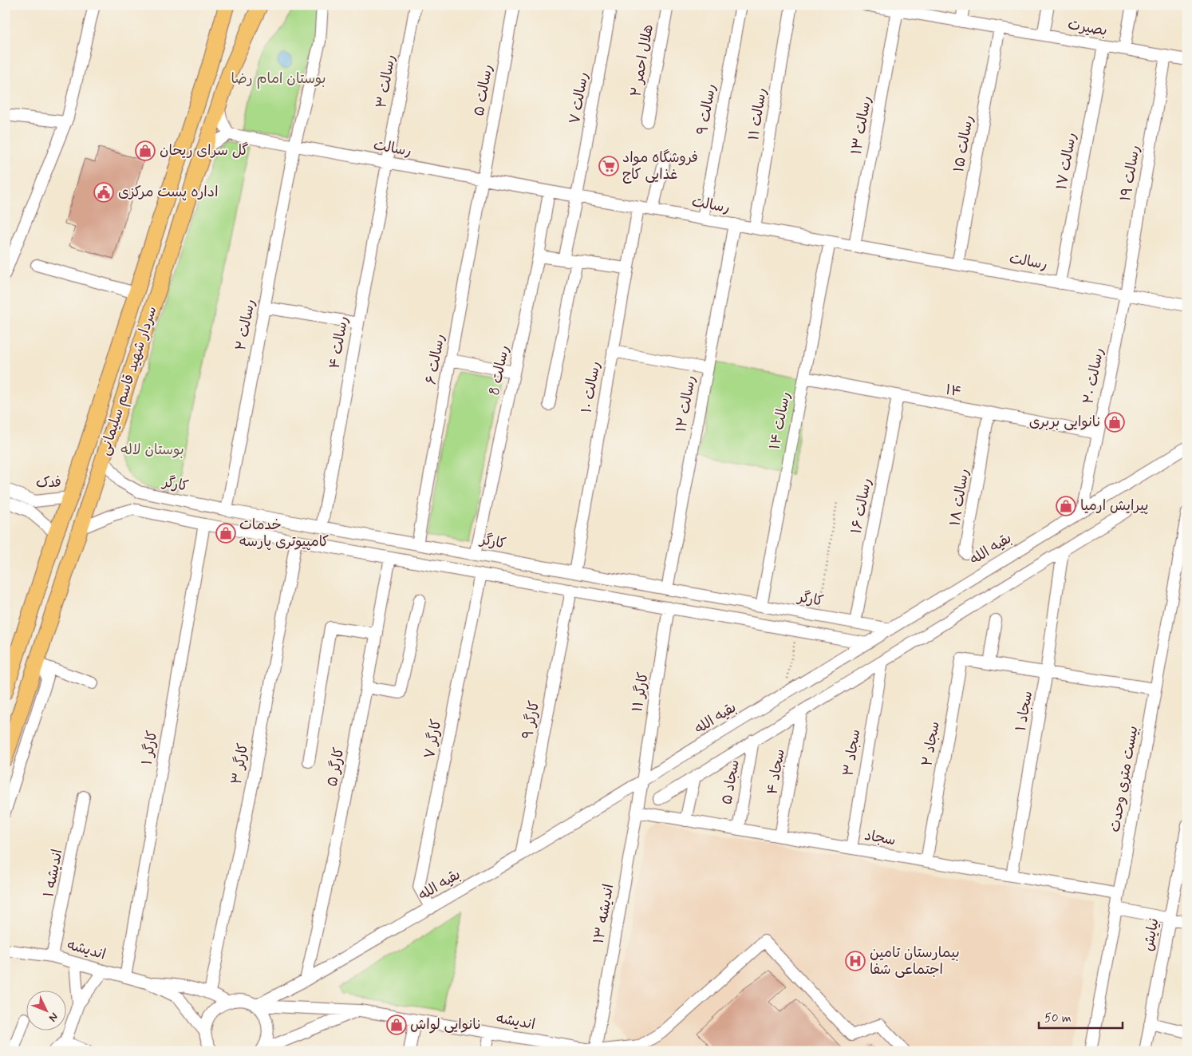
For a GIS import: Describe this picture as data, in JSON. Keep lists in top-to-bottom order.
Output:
{
  "streets": {
    "main road": ["سردار شهید قاسم سلیمانی"],
    "street": [
      "بصیرت",
      "هلال احمر ۲",
      "رسالت ۳",
      "رسالت ۵",
      "رسالت ۷",
      "رسالت ۹",
      "رسالت ۱۱",
      "رسالت ۱۳",
      "رسالت ۱۵",
      "رسالت",
      "رسالت ۱۷",
      "رسالت ۱۹",
      "رسالت ۲",
      "رسالت ۴",
      "رسالت ۶",
      "رسالت 8",
      "رسالت ۲۰",
      "رسالت ۱۰",
      "۱۴",
      "رسالت ۱۲",
      "رسالت ۱۴",
      "فدک",
      "کارگر",
      "رسالت ۱۸",
      "رسالت ۱۶",
      "بقیه الله",
      "کارگر ۱۱",
      "سجاد ۱",
      "کارگر ۹",
      "کارگر ۷",
      "سجاد ۲",
      "کارگر ۱",
      "سجاد ۳",
      "کارگر ۳",
      "کارگر ۵",
      "سجاد ۴",
      "بیست متری وحدت",
      "سجاد ۵",
      "سجاد",
      "اندیشه ۱",
      "اندیشه ۱۳",
      "نیایش",
      "اندیشه"
    ]
  },
  "crossings": [
    ["بصیرت", "رسالت ۱۳"],
    ["بصیرت", "رسالت ۱۵"],
    ["بصیرت", "رسالت ۱۷"],
    ["بصیرت", "رسالت ۱۹"],
    ["رسالت ۳", "رسالت"],
    ["رسالت ۳", "رسالت ۴"],
    ["رسالت ۵", "رسالت"],
    ["رسالت ۵", "رسالت ۶"],
    ["رسالت ۷", "رسالت"],
    ["رسالت ۹", "رسالت"],
    ["رسالت ۱۱", "رسالت"],
    ["رسالت ۱۳", "رسالت"],
    ["رسالت ۱۵", "رسالت"],
    ["رسالت", "رسالت ۱۷"],
    ["رسالت", "رسالت ۱۹"],
    ["رسالت", "رسالت ۲"],
    ["رسالت", "رسالت ۴"],
    ["رسالت", "رسالت ۶"],
    ["رسالت", "رسالت 8"],
    ["رسالت", "رسالت ۲۰"],
    ["رسالت", "رسالت ۱۰"],
    ["رسالت", "رسالت ۱۲"],
    ["رسالت", "رسالت ۱۴"],
    ["رسالت ۱۹", "رسالت ۲۰"],
    ["رسالت ۲", "کارگر"],
    ["رسالت ۴", "کارگر"],
    ["رسالت ۶", "کارگر"],
    ["رسالت 8", "کارگر"],
    ["رسالت ۲۰", "۱۴"],
    ["رسالت ۲۰", "بقیه الله"],
    ["سردار شهید قاسم سلیمانی", "کارگر"],
    ["رسالت ۱۰", "کارگر"],
    ["۱۴", "رسالت ۱۴"],
    ["۱۴", "رسالت ۱۸"],
    ["۱۴", "رسالت ۱۶"],
    ["رسالت ۱۲", "کارگر"],
    ["رسالت ۱۴", "کارگر"],
    ["کارگر", "رسالت ۱۶"],
    ["کارگر", "بقیه الله"],
    ["بقیه الله", "کارگر ۱۱"],
    ["بقیه الله", "کارگر ۹"],
    ["بقیه الله", "کارگر ۷"],
    ["بقیه الله", "کارگر ۵"],
    ["بقیه الله", "اندیشه ۱۳"],
    ["بقیه الله", "اندیشه"],
    ["کارگر ۱۱", "اندیشه ۱۳"],
    ["سجاد ۱", "سجاد ۲"],
    ["سجاد ۱", "سجاد"],
    ["سجاد ۲", "بیست متری وحدت"],
    ["سجاد ۲", "سجاد"],
    ["کارگر ۱", "اندیشه"],
    ["سجاد ۳", "سجاد"],
    ["کارگر ۳", "اندیشه"],
    ["سجاد ۴", "سجاد"],
    ["بیست متری وحدت", "سجاد"],
    ["سجاد ۵", "سجاد"],
    ["سجاد", "اندیشه ۱۳"],
    ["اندیشه ۱", "اندیشه"],
    ["اندیشه ۱۳", "اندیشه"]
  ],
  "parks": ["بوستان امام رضا", "بوستان لاله"],
  "places": {
    "shop": [
      "گل سرای ریحان",
      "نانوایی بربری",
      "پیرایش ارمیا",
      "خدمات کامپیوتری پارسه",
      "نانوایی لواش"
    ],
    "supermarket": ["فروشگاه مواد غذایی کاج"],
    "public building": ["اداره پست مرکزی"],
    "hospital": ["بیمارستان تامین اجتماعی شفا"]
  },
  "scale_bar": "50 m",
  "north": "bottom right"
}
